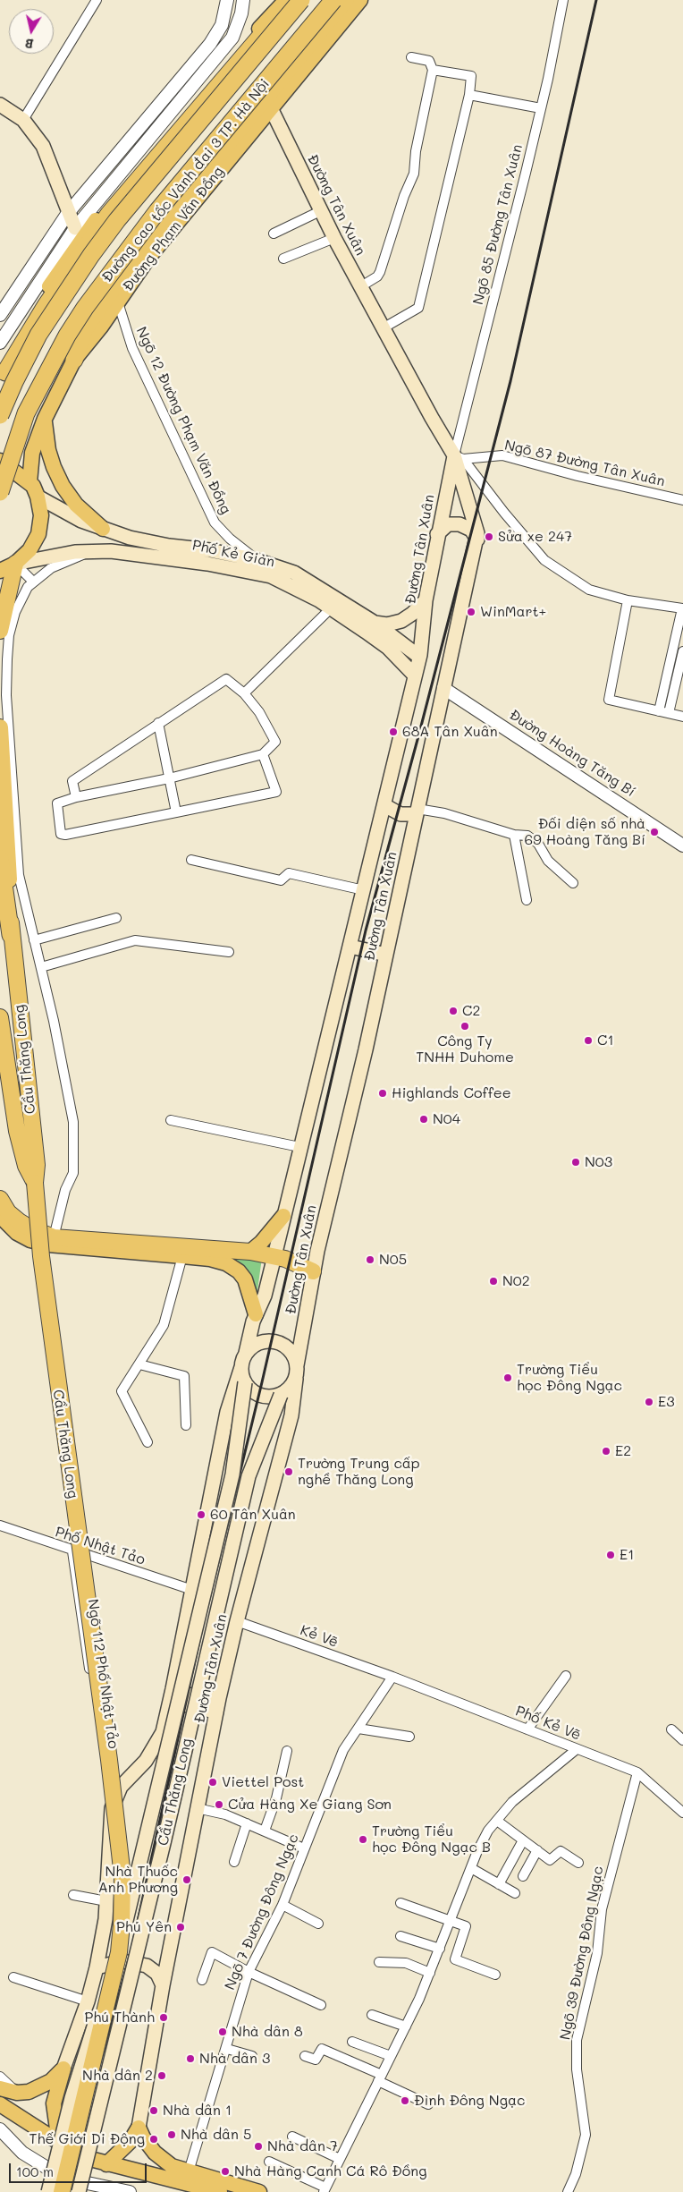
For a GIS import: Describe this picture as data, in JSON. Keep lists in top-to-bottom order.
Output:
{
  "streets": {
    "highway": ["Đường cao tốc Vành đai 3 TP. Hà Nội", "Cầu Thăng Long"],
    "main road": ["Đường Tân Xuân", "Đường Phạm Văn Đồng", "Phố Kẻ Giàn"],
    "street": [
      "Ngõ 85 Đường Tân Xuân",
      "Ngõ 12 Đường Phạm Văn Đồng",
      "Ngõ 87 Đường Tân Xuân",
      "Đường Hoàng Tăng Bí",
      "Phố Nhật Tảo",
      "Kẻ Vẽ",
      "Ngõ 112 Phố Nhật Tảo",
      "Phố Kẻ Vẽ",
      "Ngõ 7 Đường Đông Ngạc",
      "Ngõ 39 Đường Đông Ngạc"
    ]
  },
  "crossings": [
    ["Đường Tân Xuân", "Ngõ 85 Đường Tân Xuân"],
    ["Đường Tân Xuân", "Đường Phạm Văn Đồng"],
    ["Đường Tân Xuân", "Ngõ 87 Đường Tân Xuân"],
    ["Đường Tân Xuân", "Phố Kẻ Giàn"],
    ["Đường Tân Xuân", "Đường Hoàng Tăng Bí"],
    ["Đường Tân Xuân", "Cầu Thăng Long"],
    ["Đường Tân Xuân", "Kẻ Vẽ"],
    ["Ngõ 85 Đường Tân Xuân", "Ngõ 87 Đường Tân Xuân"],
    ["Đường Phạm Văn Đồng", "Ngõ 12 Đường Phạm Văn Đồng"],
    ["Ngõ 12 Đường Phạm Văn Đồng", "Phố Kẻ Giàn"],
    ["Phố Nhật Tảo", "Ngõ 112 Phố Nhật Tảo"],
    ["Kẻ Vẽ", "Phố Kẻ Vẽ"],
    ["Kẻ Vẽ", "Ngõ 7 Đường Đông Ngạc"],
    ["Phố Kẻ Vẽ", "Ngõ 7 Đường Đông Ngạc"],
    ["Phố Kẻ Vẽ", "Ngõ 39 Đường Đông Ngạc"]
  ],
  "places": [
    "Sửa xe 247",
    "WinMart+",
    "68A Tân Xuân",
    "Đối diện số nhà 69 Hoàng Tăng Bí",
    "C2",
    "Công Ty TNHH Duhome",
    "C1",
    "Highlands Coffee",
    "N04",
    "N03",
    "N05",
    "N02",
    "Trường Tiểu học Đông Ngạc",
    "E3",
    "E2",
    "Trường Trung cấp nghề Thăng Long",
    "60 Tân Xuân",
    "E1",
    "Viettel Post",
    "Cửa Hàng Xe Giang Sơn",
    "Trường Tiểu học Đông Ngạc B",
    "Nhà Thuốc Anh Phương",
    "Phú Yên",
    "Phú Thành",
    "Nhà dân 8",
    "Nhà dân 3",
    "Nhà dân 2",
    "Đình Đông Ngạc",
    "Nhà dân 1",
    "Nhà dân 5",
    "Thế Giới Di Động",
    "Nhà dân 7",
    "Nhà Hàng Canh Cá Rô Đồng"
  ],
  "scale_bar": "100 m",
  "north": "bottom"
}
